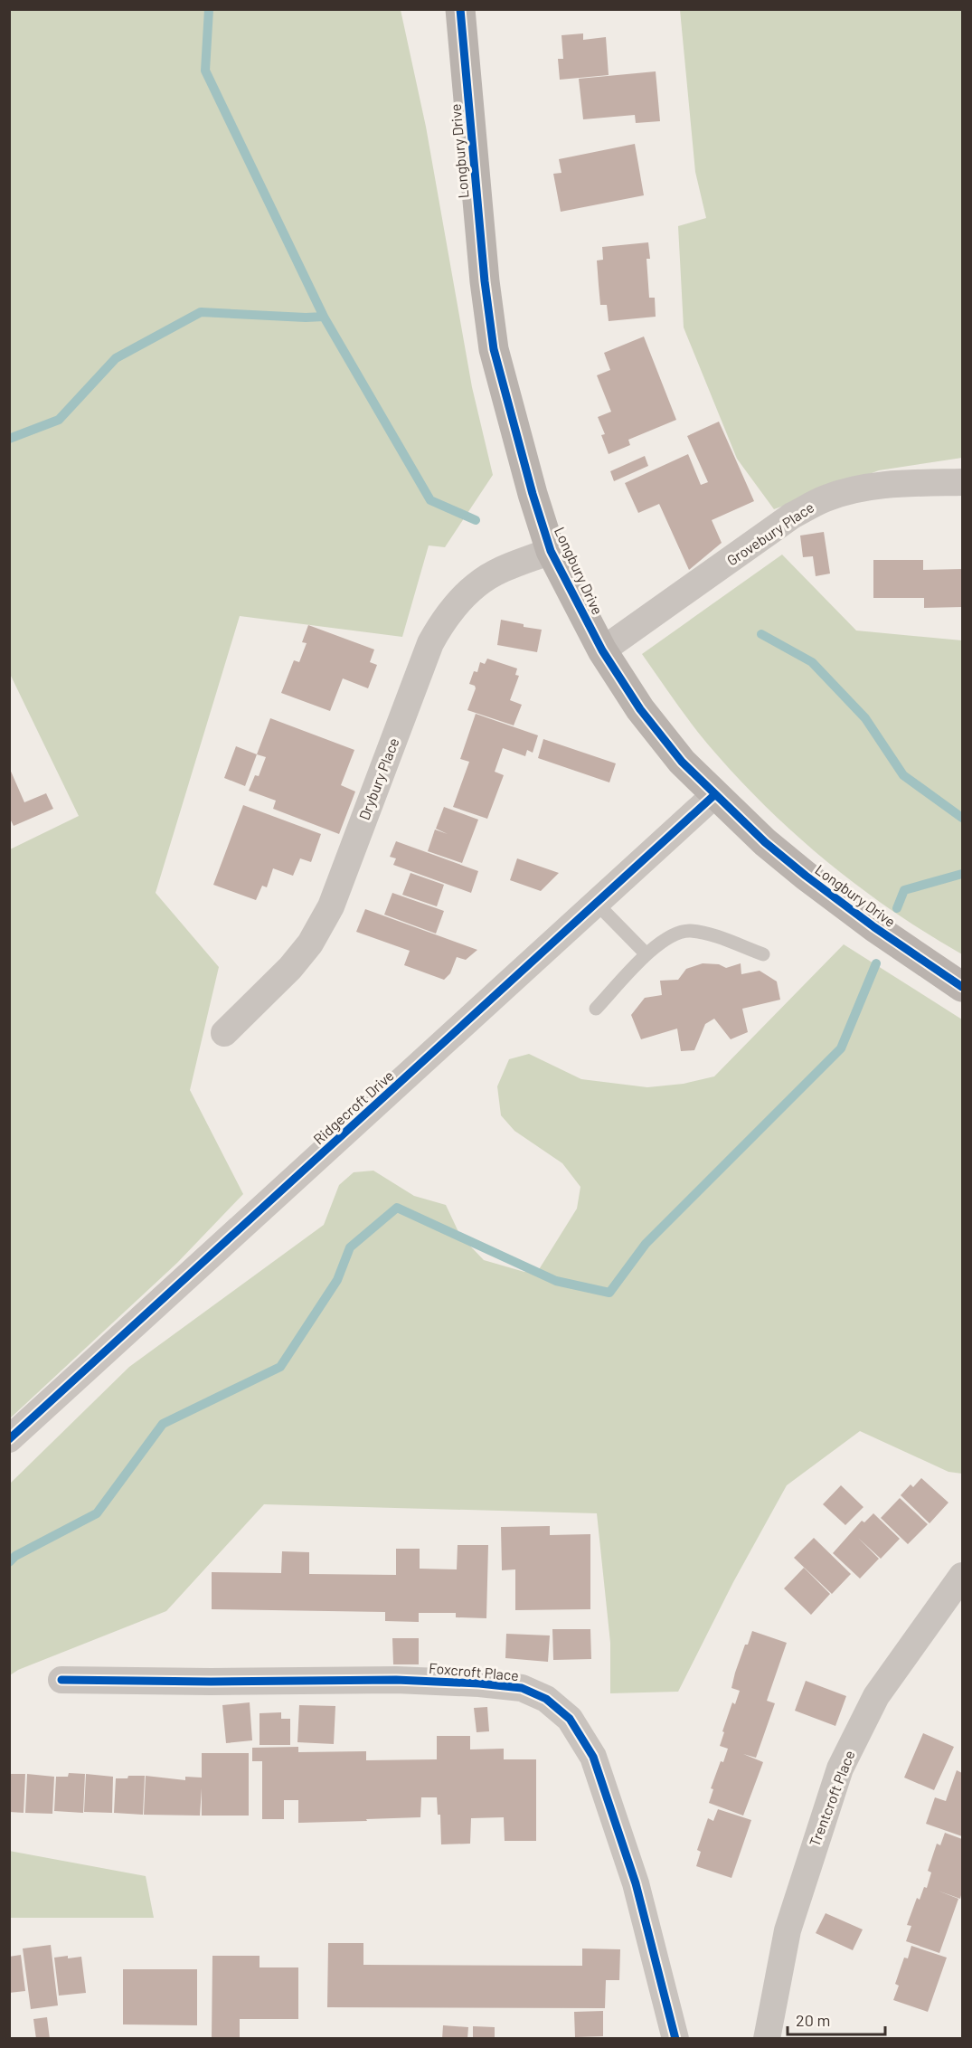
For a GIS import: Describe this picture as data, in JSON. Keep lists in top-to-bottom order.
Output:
{
  "streets": {
    "street": [
      "Longbury Drive",
      "Grovebury Place",
      "Drybury Place",
      "Ridgecroft Drive",
      "Foxcroft Place",
      "Trentcroft Place"
    ]
  },
  "crossings": [
    ["Longbury Drive", "Grovebury Place"],
    ["Longbury Drive", "Drybury Place"],
    ["Longbury Drive", "Ridgecroft Drive"]
  ],
  "scale_bar": "20 m"
}
